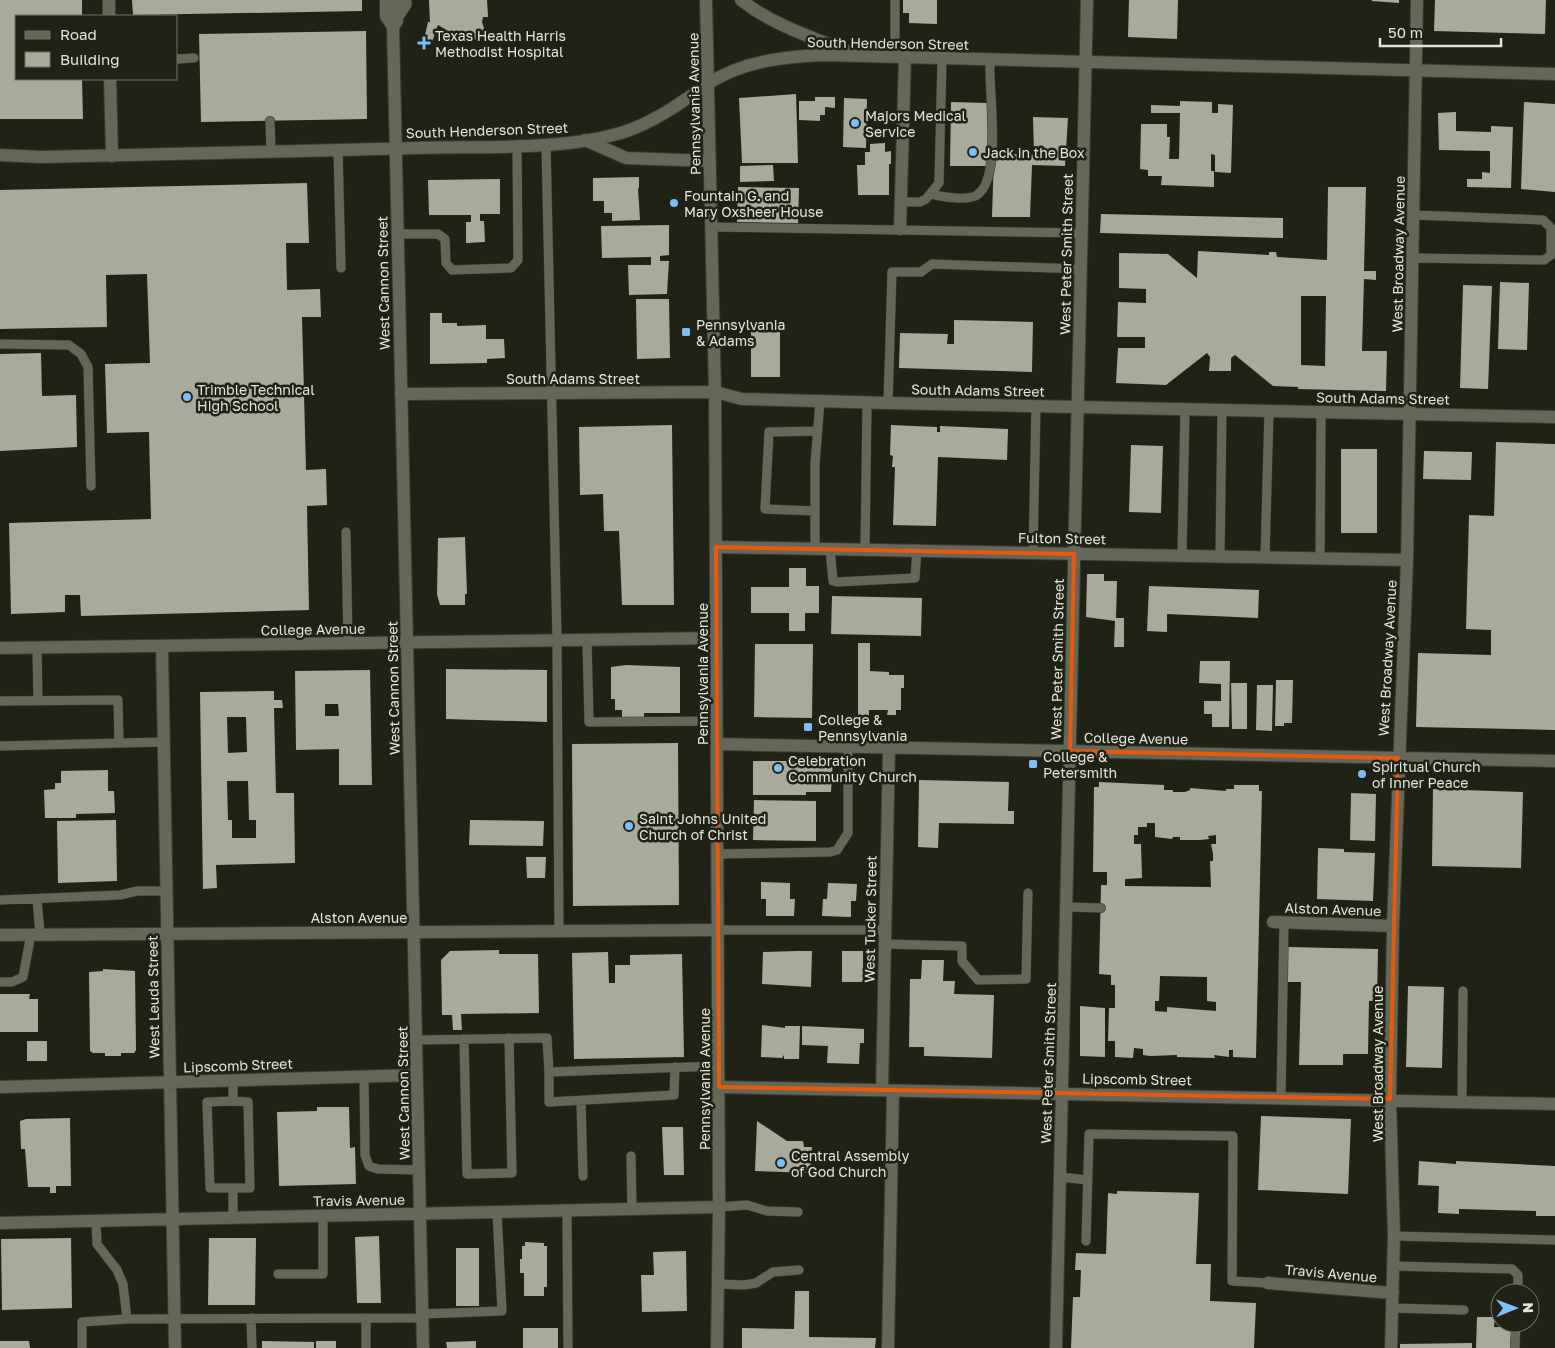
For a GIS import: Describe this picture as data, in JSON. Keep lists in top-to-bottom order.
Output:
{
  "streets": {
    "street": [
      "South Henderson Street",
      "Pennsylvania Avenue",
      "West Peter Smith Street",
      "West Broadway Avenue",
      "West Cannon Street",
      "South Adams Street",
      "Fulton Street",
      "College Avenue",
      "Alston Avenue",
      "West Tucker Street",
      "West Leuda Street",
      "Lipscomb Street",
      "Travis Avenue"
    ]
  },
  "crossings": [
    ["South Henderson Street", "Pennsylvania Avenue"],
    ["South Henderson Street", "West Peter Smith Street"],
    ["South Henderson Street", "West Broadway Avenue"],
    ["South Henderson Street", "West Cannon Street"],
    ["Pennsylvania Avenue", "South Adams Street"],
    ["Pennsylvania Avenue", "Fulton Street"],
    ["Pennsylvania Avenue", "College Avenue"],
    ["Pennsylvania Avenue", "Alston Avenue"],
    ["Pennsylvania Avenue", "Lipscomb Street"],
    ["Pennsylvania Avenue", "Travis Avenue"],
    ["West Peter Smith Street", "South Adams Street"],
    ["West Peter Smith Street", "Fulton Street"],
    ["West Peter Smith Street", "College Avenue"],
    ["West Peter Smith Street", "Lipscomb Street"],
    ["West Broadway Avenue", "South Adams Street"],
    ["West Broadway Avenue", "Fulton Street"],
    ["West Broadway Avenue", "College Avenue"],
    ["West Broadway Avenue", "Alston Avenue"],
    ["West Broadway Avenue", "Lipscomb Street"],
    ["West Broadway Avenue", "Travis Avenue"],
    ["West Cannon Street", "South Adams Street"],
    ["West Cannon Street", "College Avenue"],
    ["West Cannon Street", "Alston Avenue"],
    ["West Cannon Street", "Lipscomb Street"],
    ["West Cannon Street", "Travis Avenue"],
    ["College Avenue", "West Tucker Street"],
    ["College Avenue", "West Leuda Street"],
    ["Alston Avenue", "West Leuda Street"],
    ["West Tucker Street", "Lipscomb Street"],
    ["West Leuda Street", "Lipscomb Street"],
    ["West Leuda Street", "Travis Avenue"]
  ],
  "places": {
    "health": ["Texas Health Harris Methodist Hospital"],
    "other": [
      "Majors Medical Service",
      "Jack in the Box",
      "Fountain G. and Mary Oxsheer House",
      "Trimble Technical High School",
      "Celebration Community Church",
      "Spiritual Church of Inner Peace",
      "Saint Johns United Church of Christ",
      "Central Assembly of God Church"
    ],
    "transit": ["Pennsylvania & Adams", "College & Pennsylvania", "College & Petersmith"]
  },
  "legend": ["Road", "Building"],
  "scale_bar": "50 m",
  "north": "right"
}
